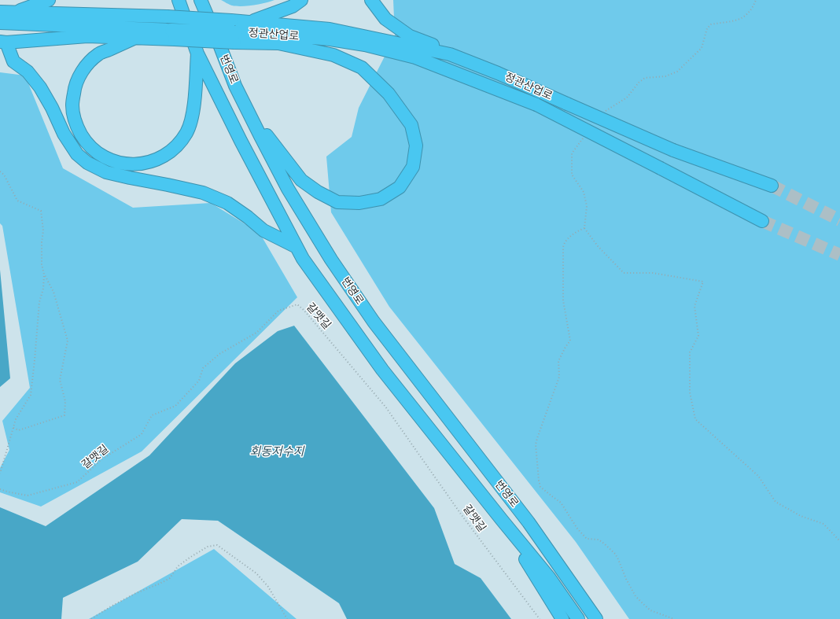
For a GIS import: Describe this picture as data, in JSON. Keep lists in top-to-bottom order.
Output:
{
  "streets": {
    "highway": ["정관산업로", "번영로"],
    "path": ["갈맷길"]
  },
  "water": ["회동저수지"]
}
